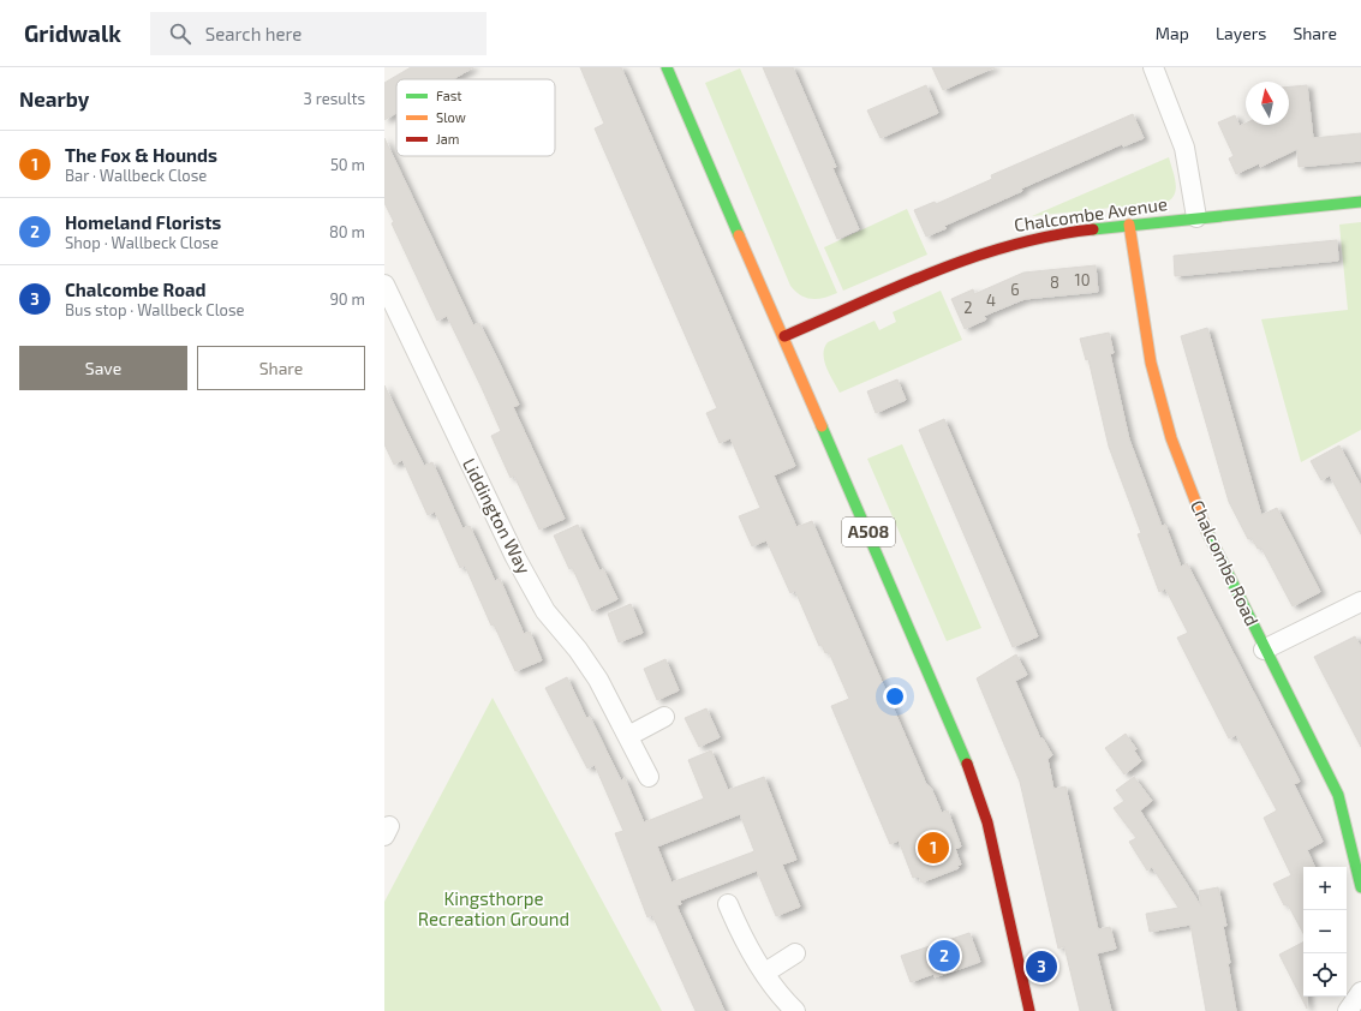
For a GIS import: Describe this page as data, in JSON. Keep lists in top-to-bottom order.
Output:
{
  "streets": {
    "main road": ["Chalcombe Avenue", "A508", "Chalcombe Road"],
    "street": ["Liddington Way"]
  },
  "crossings": [
    ["Chalcombe Avenue", "A508"],
    ["Chalcombe Avenue", "Chalcombe Road"]
  ],
  "parks": ["Kingsthorpe Recreation Ground"],
  "house_numbers": [
    "10",
    "8",
    "6",
    "4",
    "2"
  ],
  "legend": ["Fast", "Slow", "Jam"],
  "north": "top",
  "page": {
    "header": "Gridwalk",
    "search": "Search here",
    "nav": ["Map", "Layers", "Share"],
    "heading": ["Nearby", "3 results"],
    "list": [
      {
        "mark": "1",
        "name": "The Fox & Hounds",
        "note": "Bar · Wallbeck Close",
        "value": "50 m"
      },
      {
        "mark": "2",
        "name": "Homeland Florists",
        "note": "Shop · Wallbeck Close",
        "value": "80 m"
      },
      {
        "mark": "3",
        "name": "Chalcombe Road",
        "note": "Bus stop · Wallbeck Close",
        "value": "90 m"
      }
    ],
    "buttons": ["Save", "Share"],
    "pins": ["1", "2", "3"],
    "map_buttons": ["+", "−"]
  }
}
